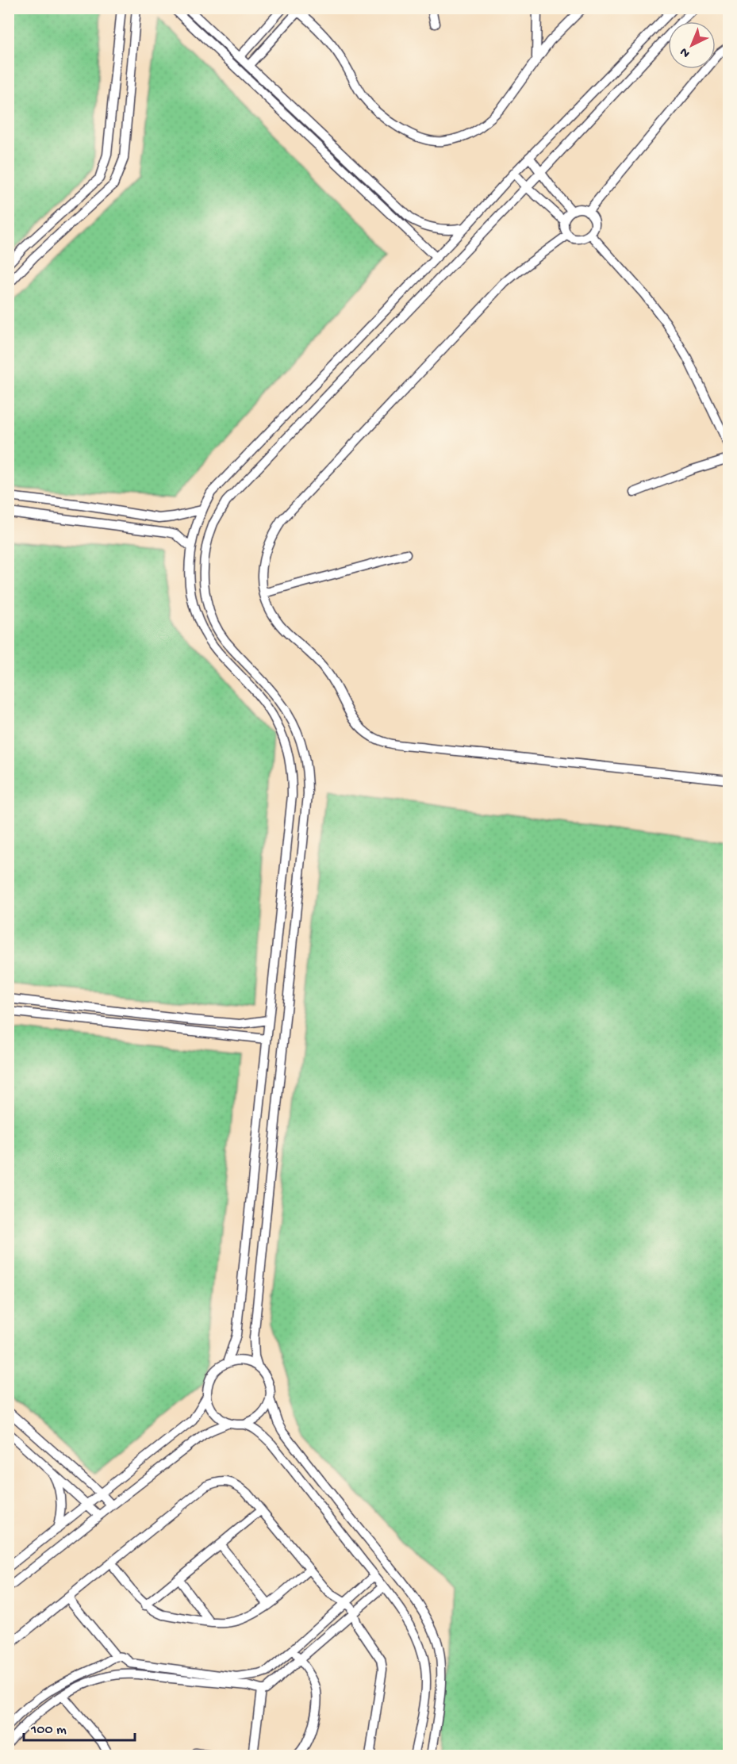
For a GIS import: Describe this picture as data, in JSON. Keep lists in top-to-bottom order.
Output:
{
  "scale_bar": "100 m",
  "north": "bottom left"
}
